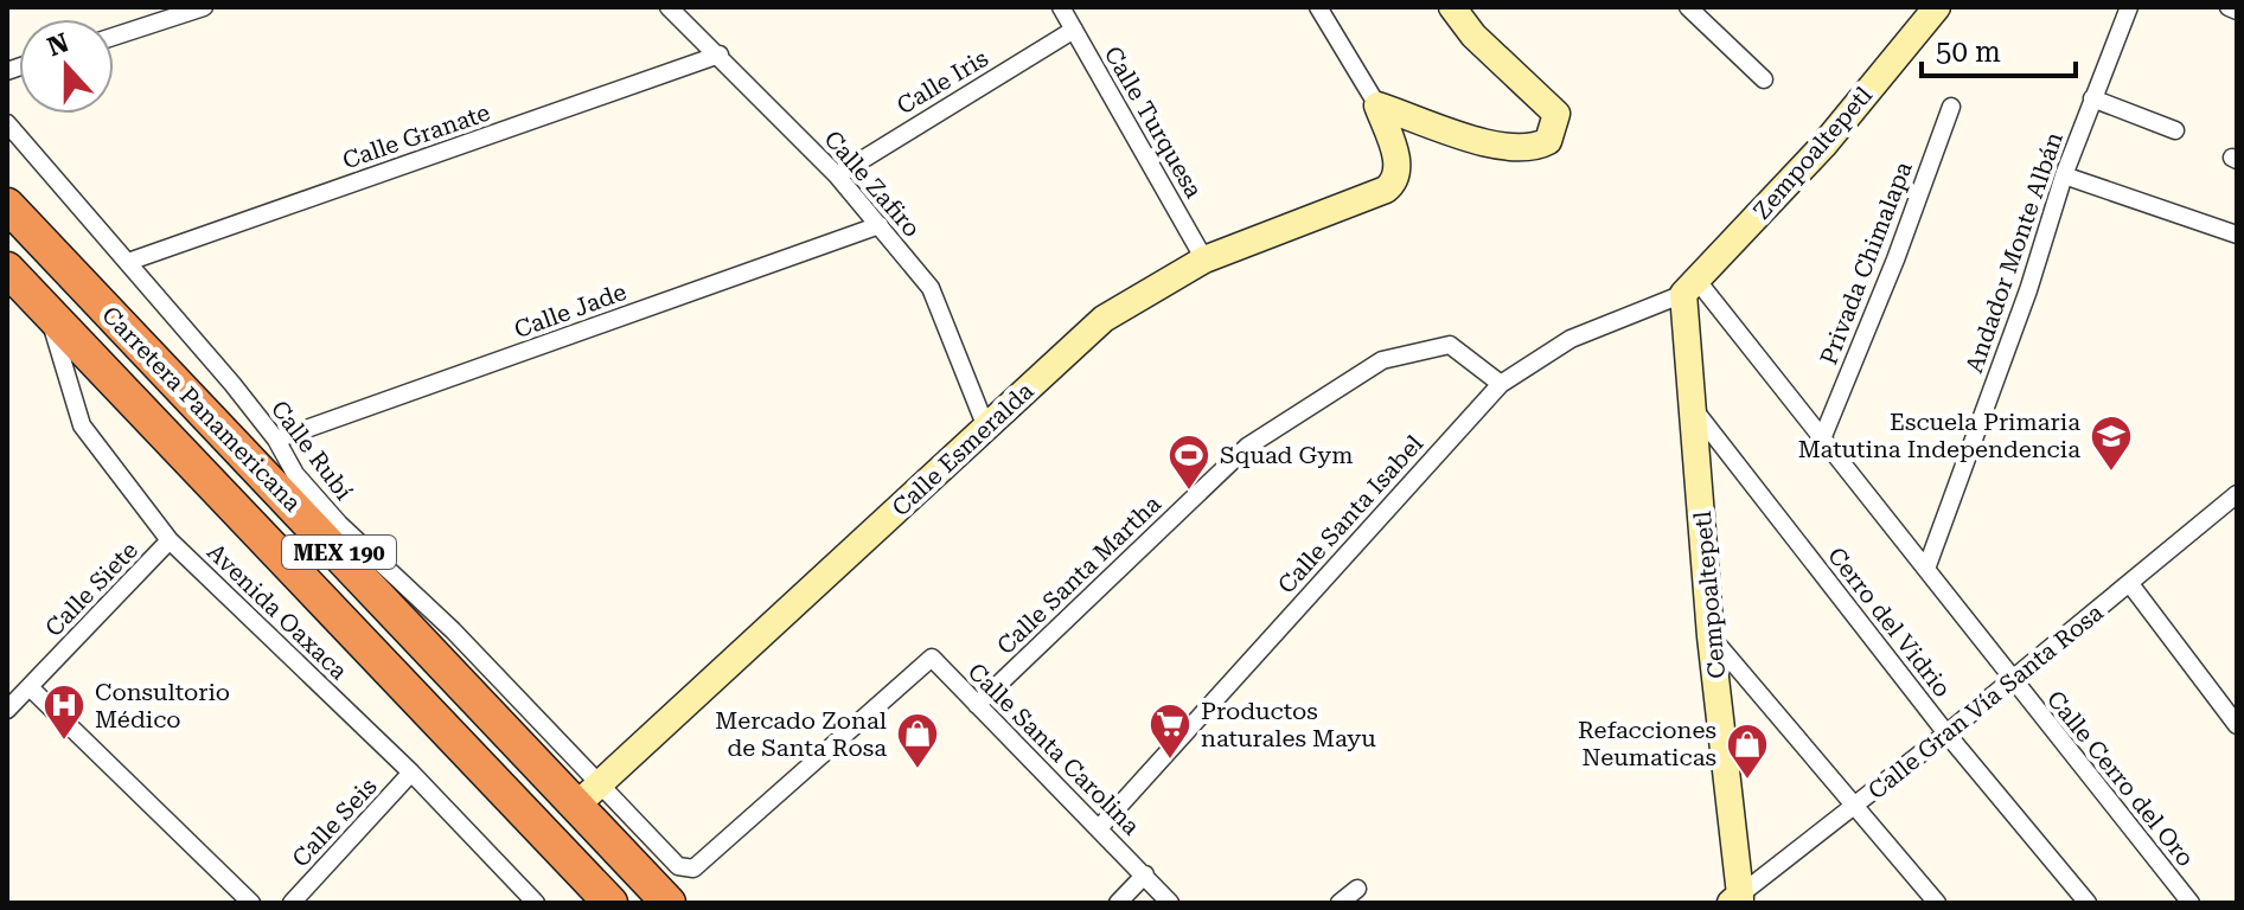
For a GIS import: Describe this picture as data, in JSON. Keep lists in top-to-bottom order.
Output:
{
  "streets": {
    "highway": ["Carretera Panamericana", "MEX 190"],
    "street": [
      "Calle Iris",
      "Calle Turquesa",
      "Calle Granate",
      "Zempoaltepetl",
      "Calle Zafiro",
      "Andador Monte Albán",
      "Privada Chimalapa",
      "Calle Jade",
      "Calle Esmeralda",
      "Calle Rubí",
      "Calle Santa Isabel",
      "Calle Santa Martha",
      "Calle Siete",
      "Cempoaltepetl",
      "Avenida Oaxaca",
      "Cerro del Vidrio",
      "Calle Gran Vía Santa Rosa",
      "Calle Santa Carolina",
      "Calle Cerro del Oro",
      "Calle Seis"
    ]
  },
  "crossings": [
    ["Calle Iris", "Calle Turquesa"],
    ["Calle Iris", "Calle Zafiro"],
    ["Calle Turquesa", "Calle Esmeralda"],
    ["Calle Granate", "Calle Zafiro"],
    ["Calle Granate", "Calle Rubí"],
    ["Zempoaltepetl", "Calle Santa Isabel"],
    ["Zempoaltepetl", "Cempoaltepetl"],
    ["Zempoaltepetl", "Calle Cerro del Oro"],
    ["Calle Zafiro", "Calle Jade"],
    ["Calle Zafiro", "Calle Esmeralda"],
    ["Andador Monte Albán", "Calle Cerro del Oro"],
    ["Privada Chimalapa", "Calle Cerro del Oro"],
    ["Calle Jade", "Calle Rubí"],
    ["Carretera Panamericana", "Calle Esmeralda"],
    ["Carretera Panamericana", "Calle Rubí"],
    ["Carretera Panamericana", "Avenida Oaxaca"],
    ["Calle Esmeralda", "Calle Rubí"],
    ["Calle Rubí", "Calle Santa Carolina"],
    ["Calle Santa Isabel", "Calle Santa Martha"],
    ["Calle Santa Isabel", "Cempoaltepetl"],
    ["Calle Santa Isabel", "Calle Santa Carolina"],
    ["Calle Santa Isabel", "Calle Cerro del Oro"],
    ["Calle Santa Martha", "Calle Santa Carolina"],
    ["Calle Siete", "Avenida Oaxaca"],
    ["Cempoaltepetl", "Cerro del Vidrio"],
    ["Cempoaltepetl", "Calle Gran Vía Santa Rosa"],
    ["Cempoaltepetl", "Calle Cerro del Oro"],
    ["Avenida Oaxaca", "Calle Seis"],
    ["Cerro del Vidrio", "Calle Gran Vía Santa Rosa"],
    ["Calle Gran Vía Santa Rosa", "Calle Cerro del Oro"]
  ],
  "places": {
    "school or university": ["Escuela Primaria Matutina Independencia"],
    "sports": ["Squad Gym"],
    "hospital": ["Consultorio Médico"],
    "supermarket": ["Productos naturales Mayu"],
    "shop": ["Mercado Zonal de Santa Rosa", "Refacciones Neumaticas"]
  },
  "scale_bar": "50 m",
  "north": "top"
}
